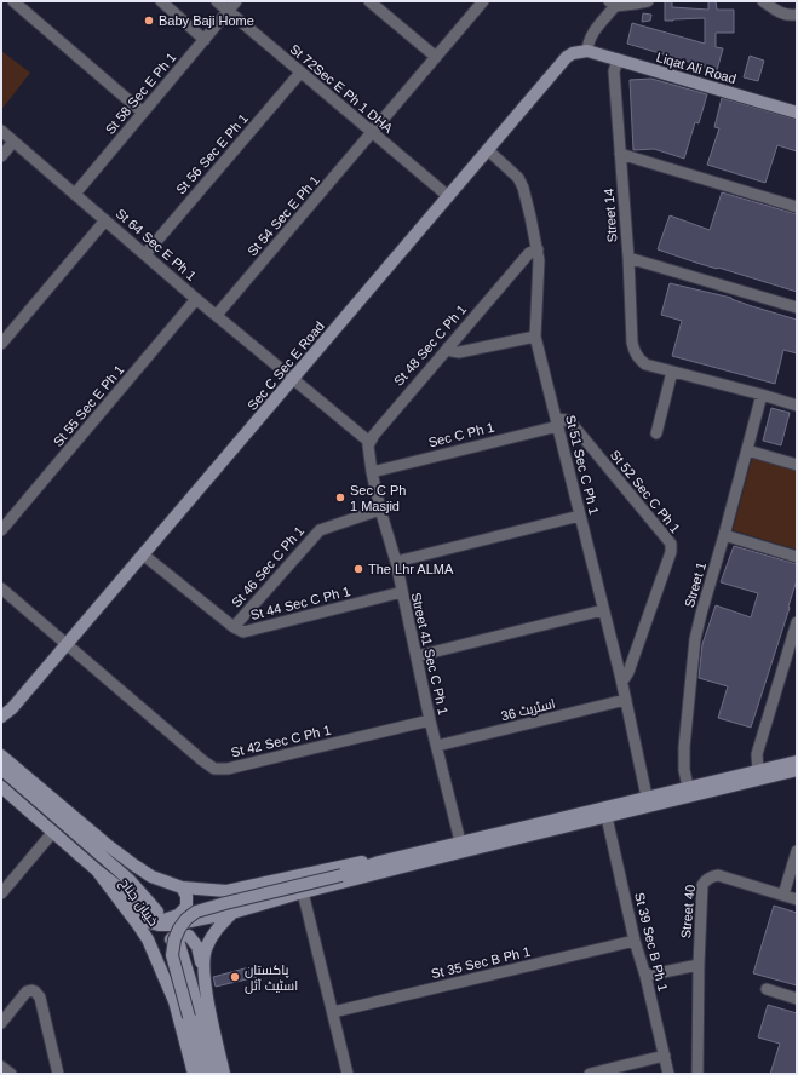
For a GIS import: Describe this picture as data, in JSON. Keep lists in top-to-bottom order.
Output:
{
  "streets": {
    "main road": ["Liqat Ali Road", "Sec C Sec E Road", "خیبان جناح"],
    "street": [
      "St 72Sec E Ph 1 DHA",
      "St 58 Sec E Ph 1",
      "St 56 Sec E Ph 1",
      "St 54 Sec E Ph 1",
      "Street 14",
      "St 64 Sec E Ph 1",
      "St 48 Sec C Ph 1",
      "St 55 Sec E Ph 1",
      "Sec C Ph 1",
      "St 51 Sec C Ph 1",
      "St 52 Sec C Ph 1",
      "St 46 Sec C Ph 1",
      "Street 1",
      "St 44 Sec C Ph 1",
      "Street 41 Sec C Ph 1",
      "اسٹریٹ 36",
      "St 42 Sec C Ph 1",
      "Street 40",
      "St 39 Sec B Ph 1",
      "St 35 Sec B Ph 1"
    ]
  },
  "crossings": [
    ["Liqat Ali Road", "Street 14"],
    ["Liqat Ali Road", "Sec C Sec E Road"],
    ["St 72Sec E Ph 1 DHA", "St 58 Sec E Ph 1"],
    ["St 72Sec E Ph 1 DHA", "St 56 Sec E Ph 1"],
    ["St 72Sec E Ph 1 DHA", "St 54 Sec E Ph 1"],
    ["St 72Sec E Ph 1 DHA", "Sec C Sec E Road"],
    ["St 58 Sec E Ph 1", "St 64 Sec E Ph 1"],
    ["St 56 Sec E Ph 1", "St 64 Sec E Ph 1"],
    ["St 54 Sec E Ph 1", "St 64 Sec E Ph 1"],
    ["St 64 Sec E Ph 1", "St 48 Sec C Ph 1"],
    ["St 64 Sec E Ph 1", "Sec C Sec E Road"],
    ["St 64 Sec E Ph 1", "St 55 Sec E Ph 1"],
    ["St 48 Sec C Ph 1", "St 51 Sec C Ph 1"],
    ["Sec C Sec E Road", "St 51 Sec C Ph 1"],
    ["Sec C Sec E Road", "St 44 Sec C Ph 1"],
    ["Sec C Sec E Road", "St 42 Sec C Ph 1"],
    ["Sec C Ph 1", "St 51 Sec C Ph 1"],
    ["Sec C Ph 1", "St 52 Sec C Ph 1"],
    ["Sec C Ph 1", "Street 41 Sec C Ph 1"],
    ["St 51 Sec C Ph 1", "St 52 Sec C Ph 1"],
    ["St 51 Sec C Ph 1", "اسٹریٹ 36"],
    ["St 46 Sec C Ph 1", "St 44 Sec C Ph 1"],
    ["St 46 Sec C Ph 1", "Street 41 Sec C Ph 1"],
    ["St 44 Sec C Ph 1", "Street 41 Sec C Ph 1"],
    ["Street 41 Sec C Ph 1", "اسٹریٹ 36"],
    ["Street 41 Sec C Ph 1", "St 42 Sec C Ph 1"],
    ["St 39 Sec B Ph 1", "St 35 Sec B Ph 1"]
  ],
  "places": [
    "Baby Baji Home",
    "Sec C Ph 1 Masjid",
    "The Lhr ALMA",
    "پاکستان اسٹیٹ آئل"
  ]
}
